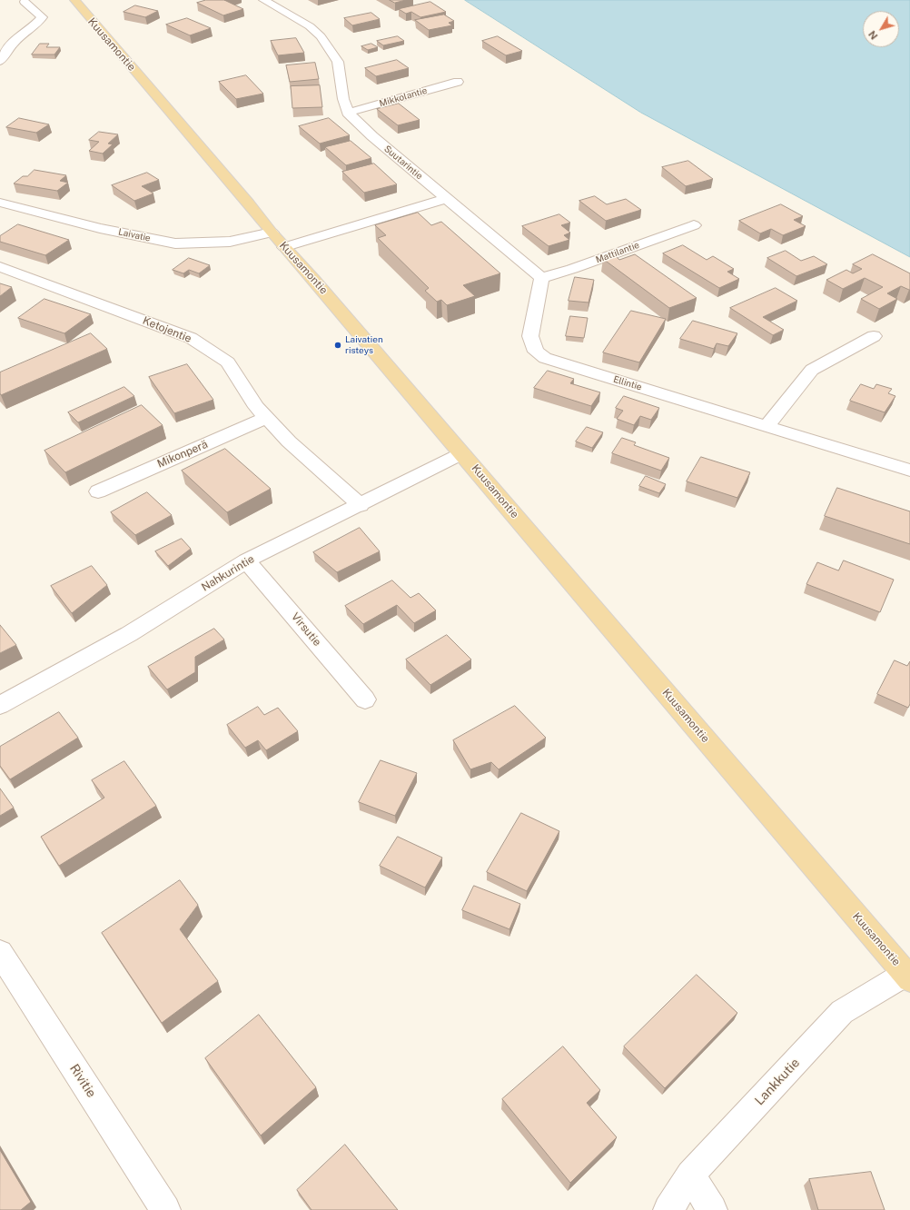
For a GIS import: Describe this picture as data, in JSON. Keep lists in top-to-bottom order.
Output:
{
  "streets": {
    "main road": ["Kuusamontie"],
    "street": [
      "Mikkolantie",
      "Suutarintie",
      "Laivatie",
      "Mattilantie",
      "Ketojentie",
      "Ellintie",
      "Mikonperä",
      "Nahkurintie",
      "Virsutie",
      "Rivitie",
      "Lankkutie"
    ]
  },
  "crossings": [
    ["Kuusamontie", "Laivatie"],
    ["Kuusamontie", "Nahkurintie"],
    ["Kuusamontie", "Lankkutie"],
    ["Mikkolantie", "Suutarintie"],
    ["Mattilantie", "Ellintie"],
    ["Ketojentie", "Mikonperä"],
    ["Ketojentie", "Nahkurintie"],
    ["Nahkurintie", "Virsutie"]
  ],
  "places": ["Laivatien risteys"],
  "north": "bottom left"
}
